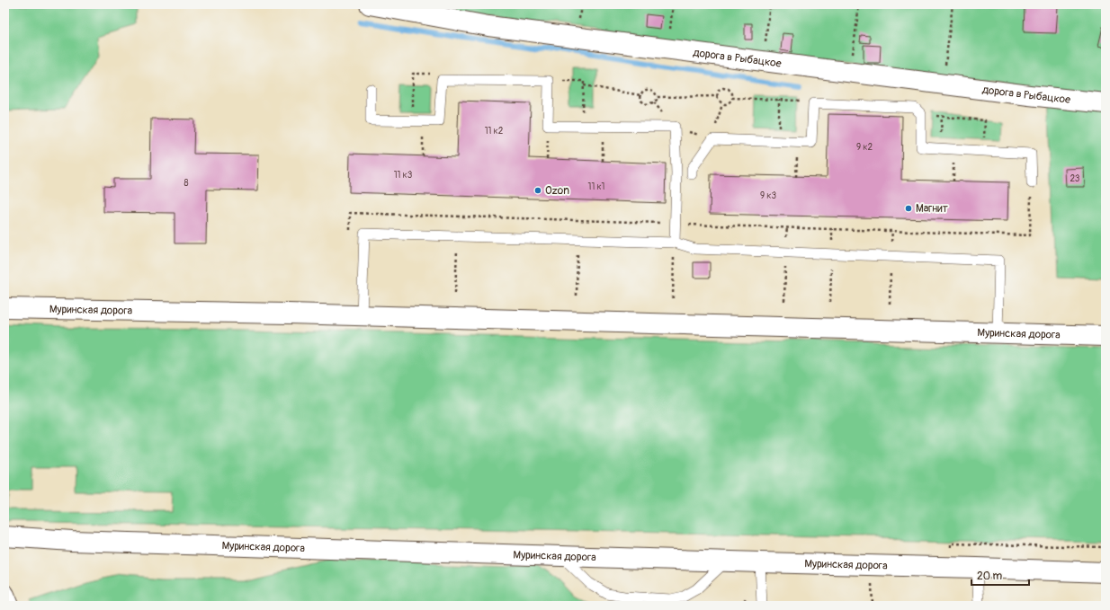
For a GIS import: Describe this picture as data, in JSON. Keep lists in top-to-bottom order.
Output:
{
  "streets": {
    "street": ["дорога в Рыбацкое", "Муринская дорога"]
  },
  "places": ["Ozon", "Магнит"],
  "house_numbers": [
    "11 к2",
    "9 к2",
    "11 к3",
    "23",
    "8",
    "11 к1",
    "9 к3"
  ],
  "scale_bar": "20 m"
}
